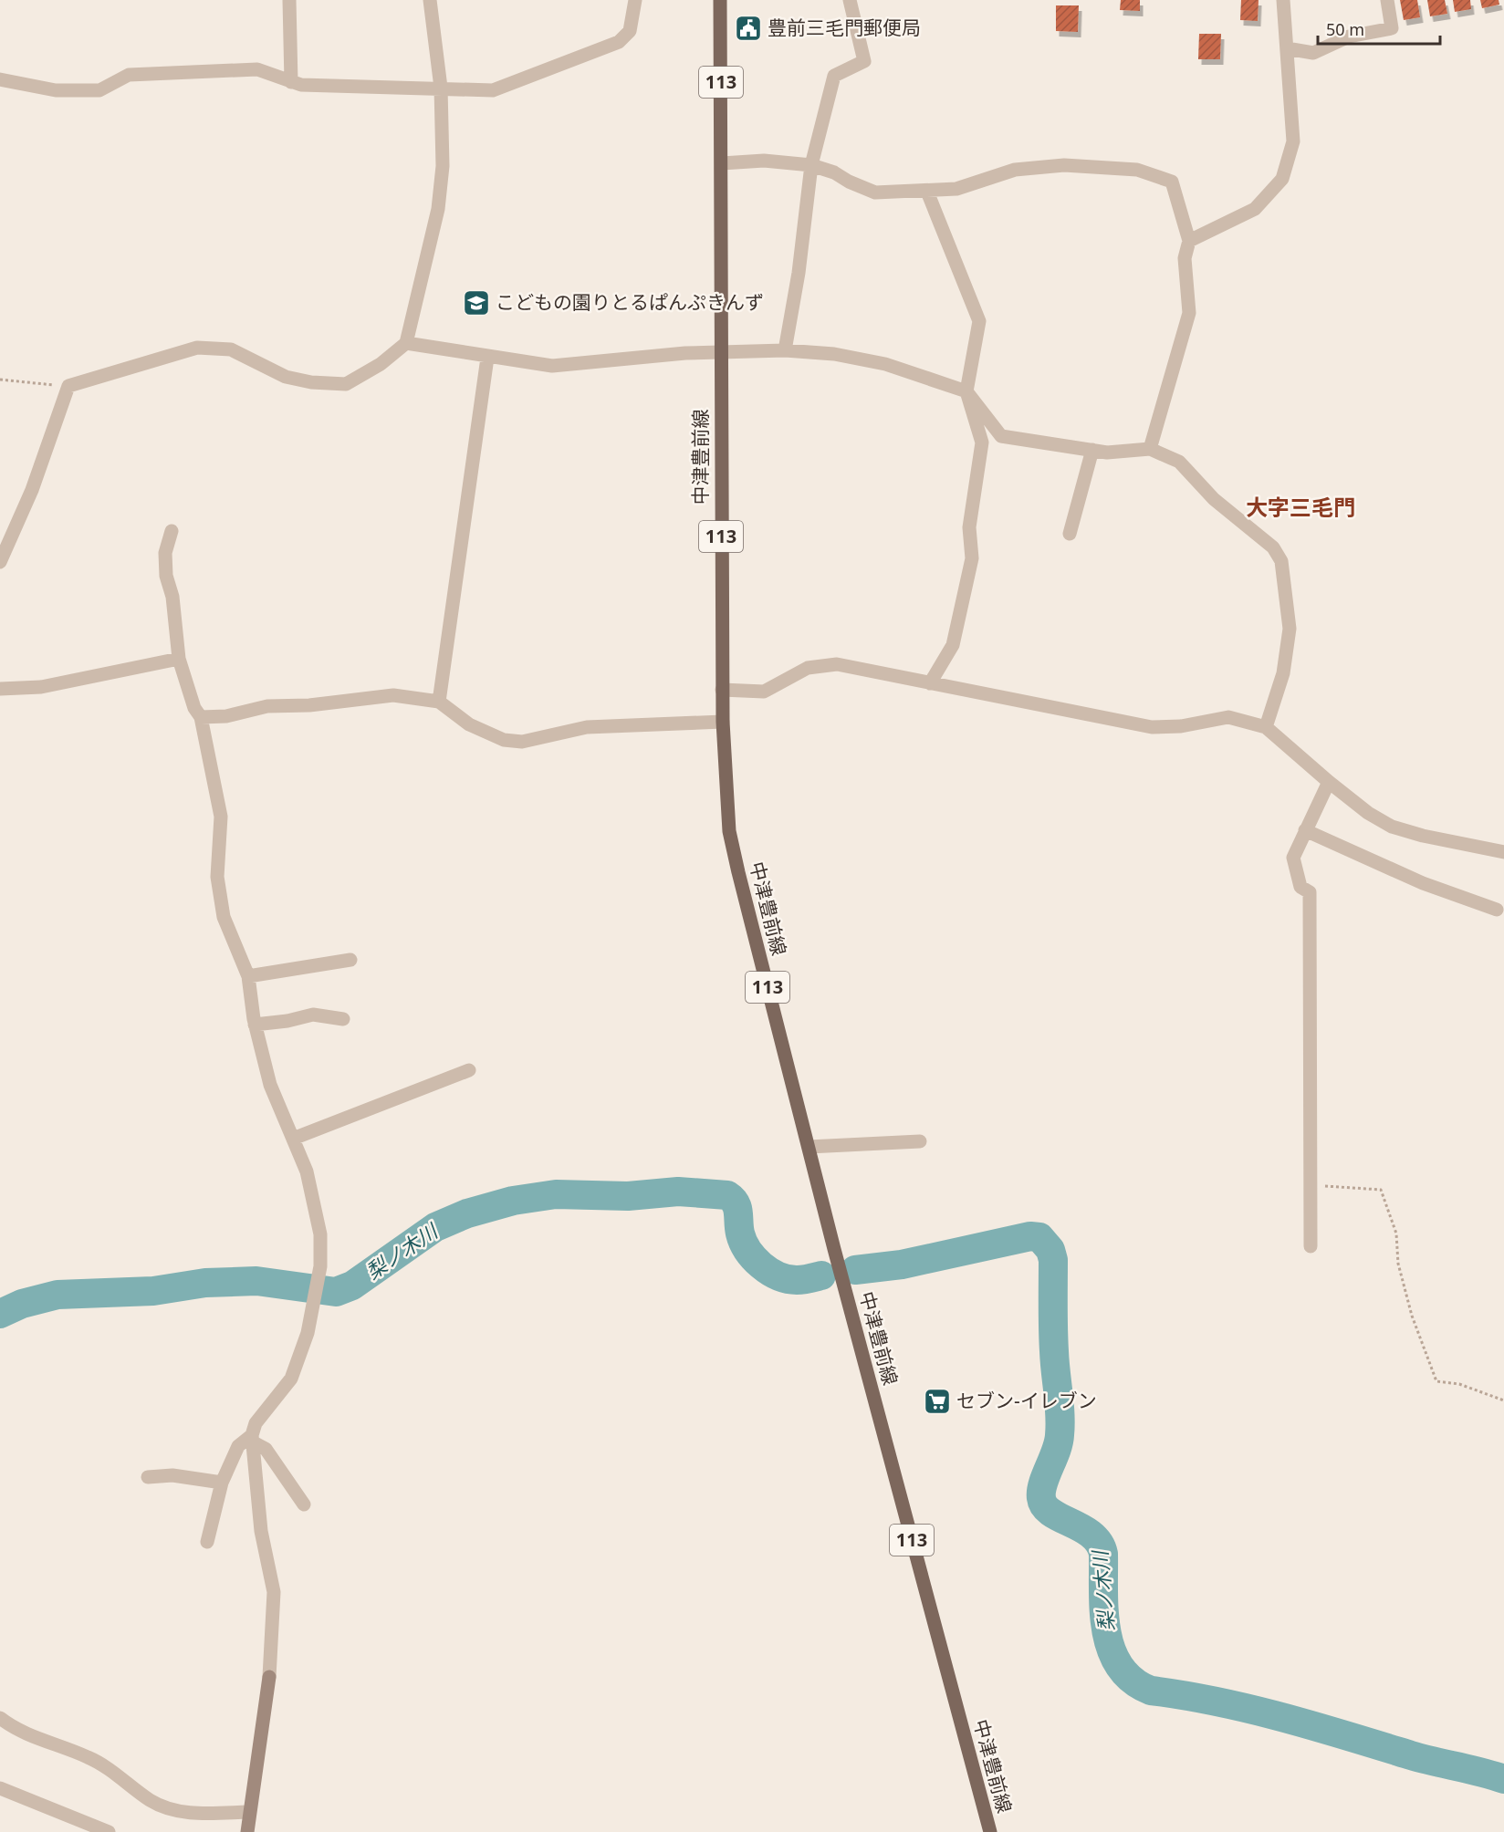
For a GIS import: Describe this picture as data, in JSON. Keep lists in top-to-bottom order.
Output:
{
  "streets": {
    "main road": ["113", "中津豊前線"]
  },
  "districts": ["大字三毛門"],
  "water": ["梨ノ木川"],
  "places": {
    "public building": ["豊前三毛門郵便局"],
    "school or university": ["こどもの園りとるぱんぷきんず"],
    "supermarket": ["セブン-イレブン"]
  },
  "scale_bar": "50 m"
}
